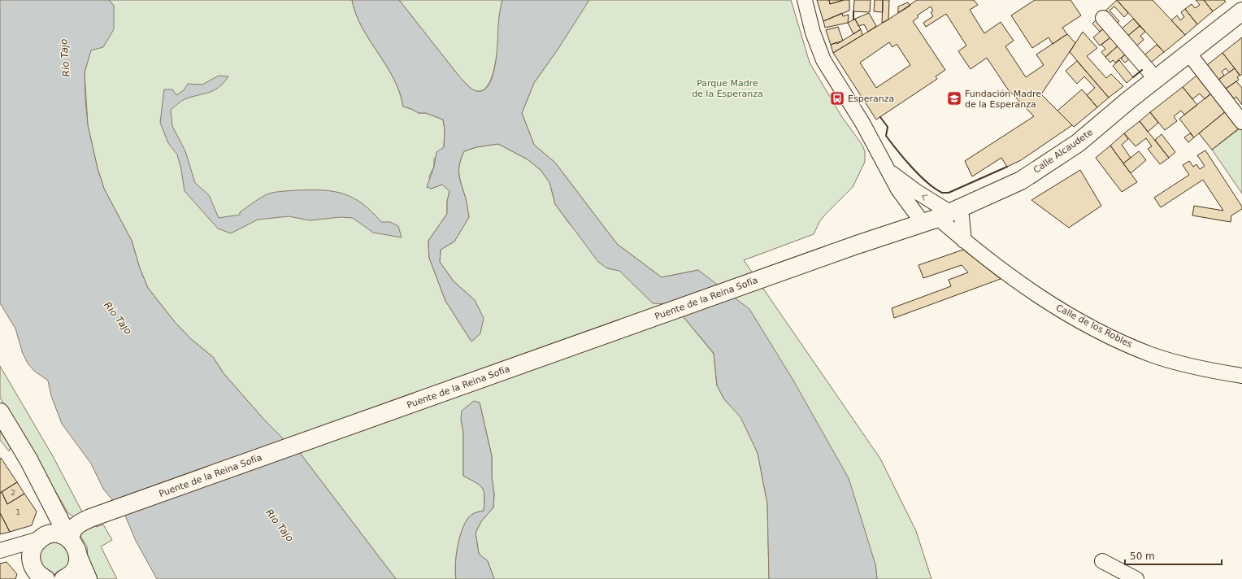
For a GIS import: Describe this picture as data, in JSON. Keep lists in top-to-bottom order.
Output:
{
  "streets": {
    "main road": ["Calle Alcaudete", "Puente de la Reina Sofía"],
    "street": ["Calle de los Robles"]
  },
  "crossings": [
    ["Calle Alcaudete", "Puente de la Reina Sofía"],
    ["Calle Alcaudete", "Calle de los Robles"]
  ],
  "water": ["Río Tajo"],
  "parks": ["Parque Madre de la Esperanza"],
  "places": {
    "bus stop": ["Esperanza"],
    "school or university": ["Fundación Madre de la Esperanza"]
  },
  "house_numbers": ["2", "1"],
  "scale_bar": "50 m"
}
